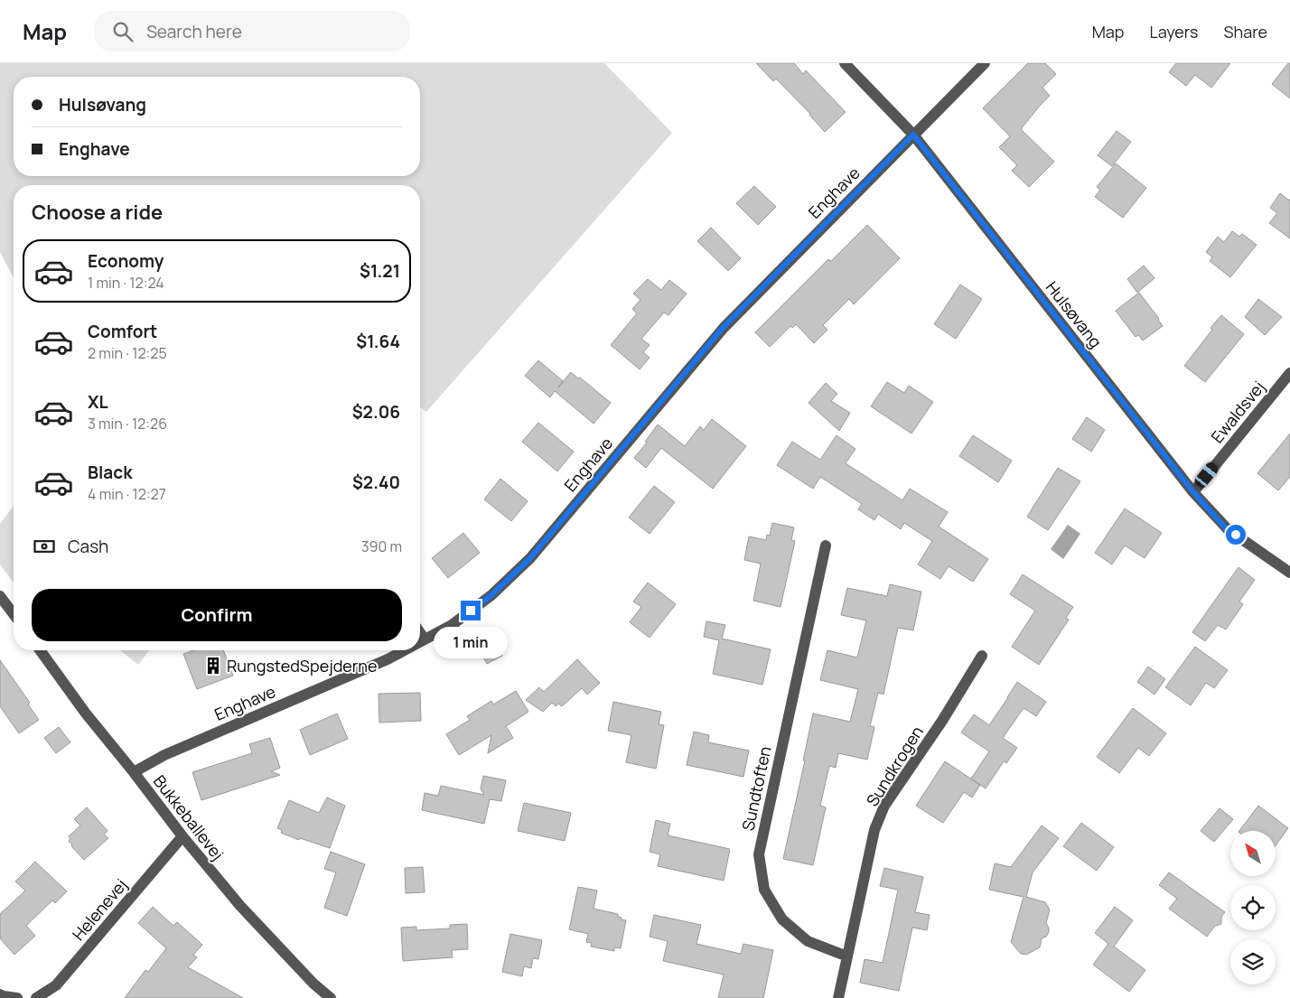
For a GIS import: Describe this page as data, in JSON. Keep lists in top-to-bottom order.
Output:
{
  "streets": {
    "street": [
      "Enghave",
      "Hulsøvang",
      "Ewaldsvej",
      "Sundkrogen",
      "Sundtoften",
      "Bukkeballevej",
      "Helenevej"
    ]
  },
  "crossings": [
    ["Enghave", "Hulsøvang"],
    ["Enghave", "Bukkeballevej"],
    ["Hulsøvang", "Ewaldsvej"],
    ["Sundkrogen", "Sundtoften"],
    ["Bukkeballevej", "Helenevej"]
  ],
  "places": {
    "building": ["RungstedSpejderne"]
  },
  "north": "top left",
  "page": {
    "header": "Map",
    "search": "Search here",
    "nav": ["Map", "Layers", "Share"],
    "banner": ["Hulsøvang", "Enghave"],
    "heading": "Choose a ride",
    "list": [
      {
        "name": "Economy",
        "note": "1 min · 12:24",
        "value": "$1.21"
      },
      {
        "name": "Comfort",
        "note": "2 min · 12:25",
        "value": "$1.64"
      },
      {
        "name": "XL",
        "note": "3 min · 12:26",
        "value": "$2.06"
      },
      {
        "name": "Black",
        "note": "4 min · 12:27",
        "value": "$2.40"
      }
    ],
    "pay": ["Cash", "390 m"],
    "buttons": "Confirm",
    "bubble": "1 min"
  }
}
